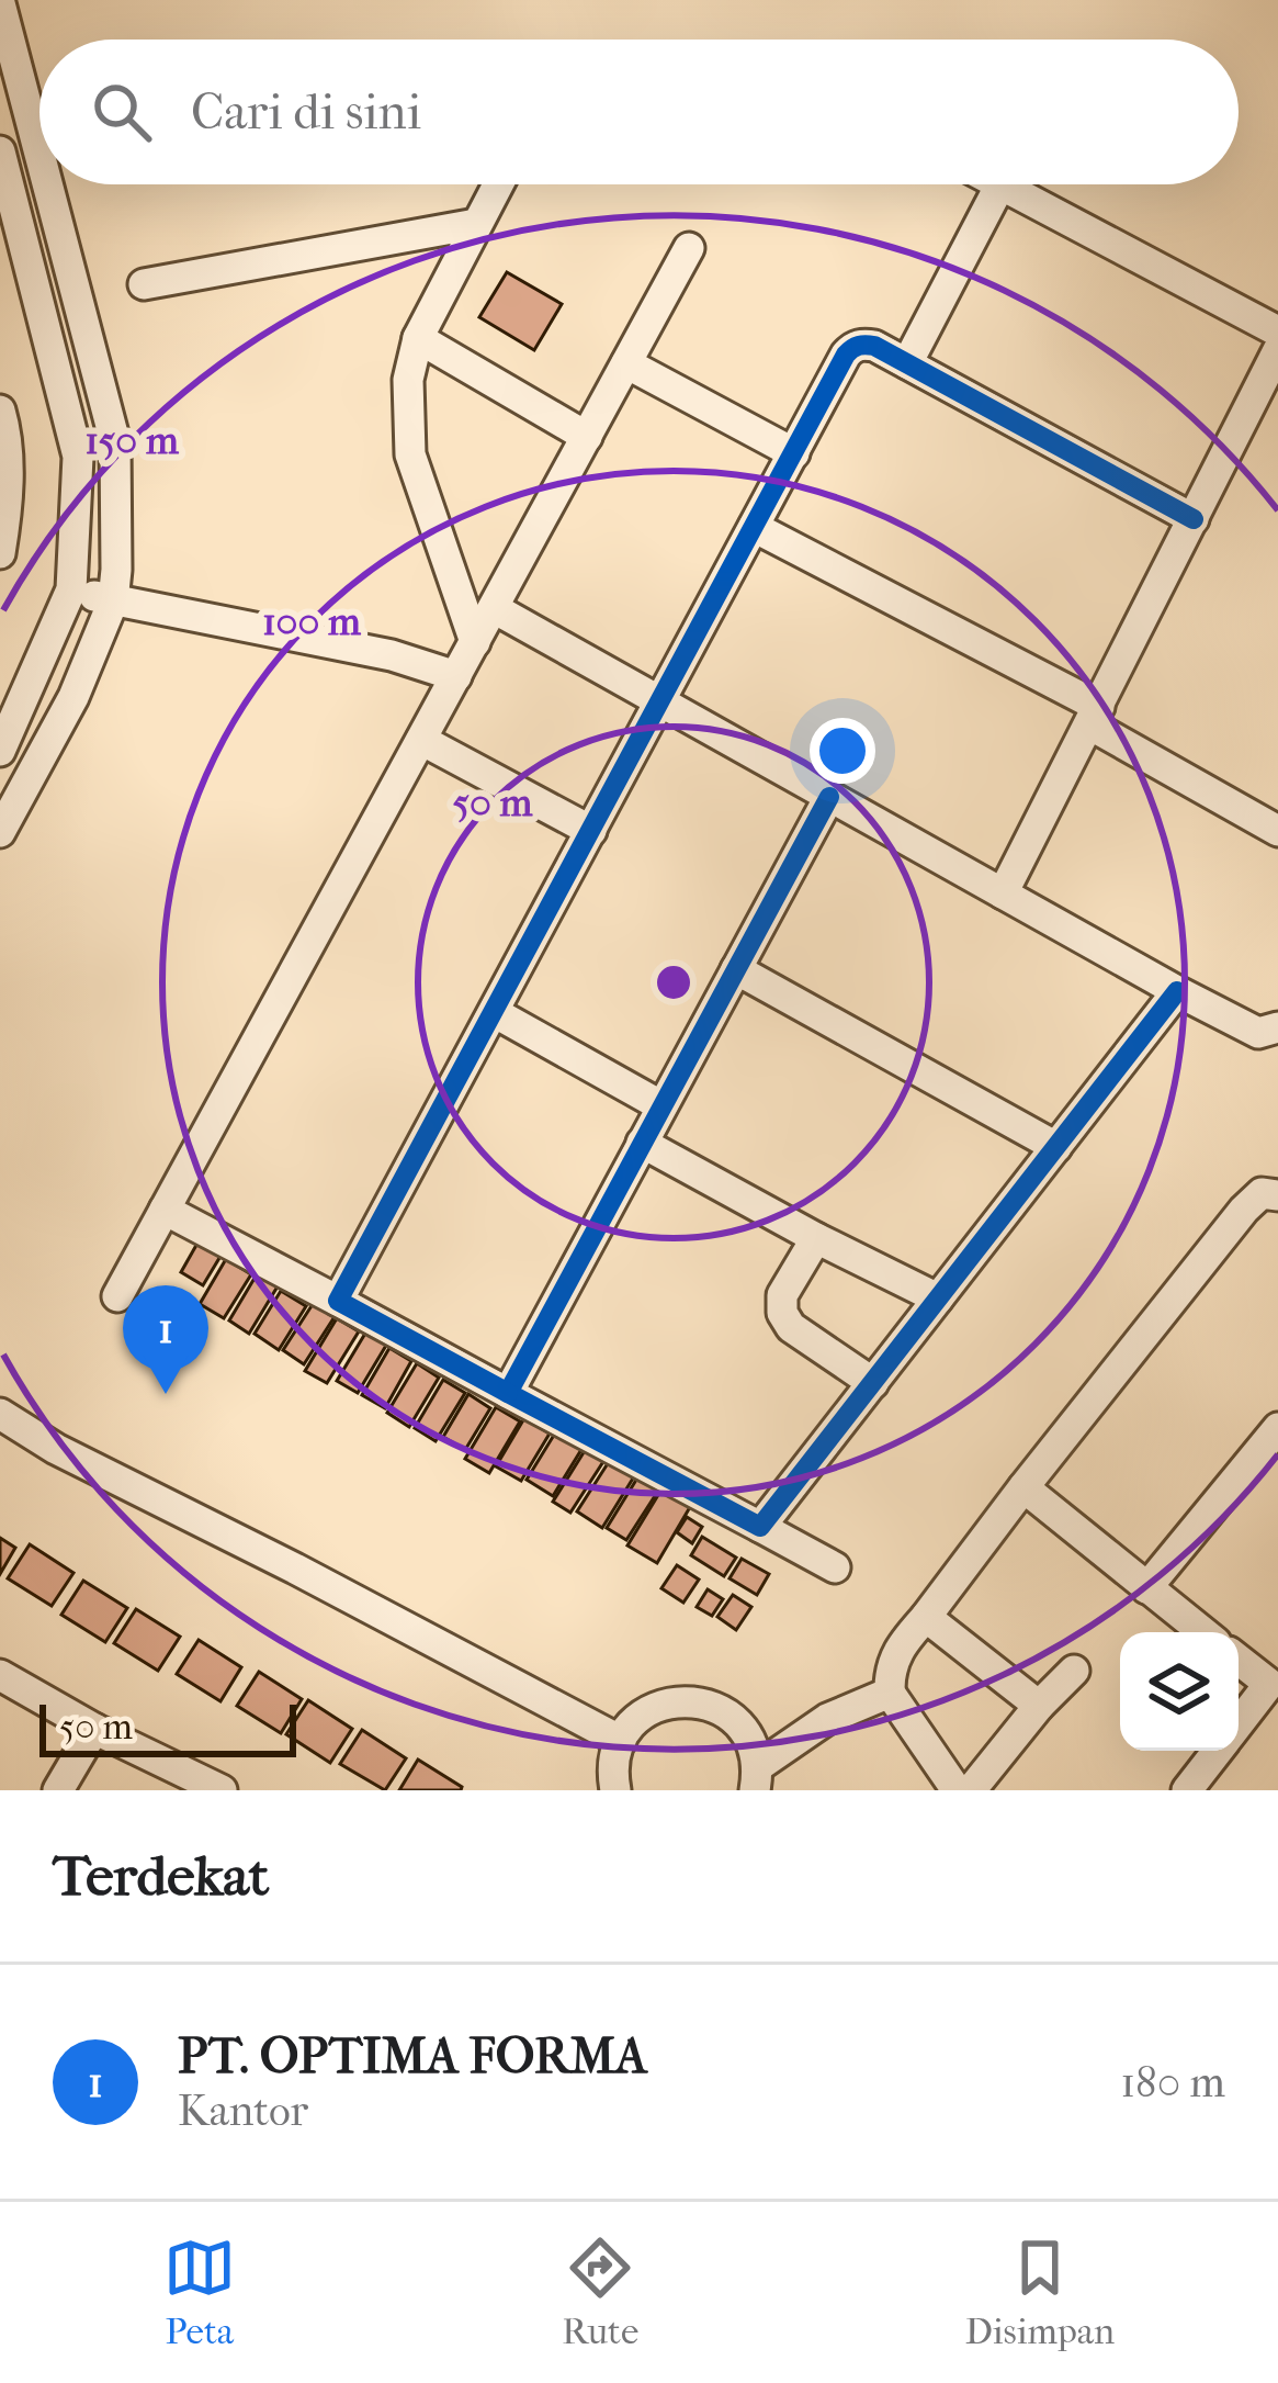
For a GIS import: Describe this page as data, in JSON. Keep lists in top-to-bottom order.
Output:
{
  "scale_bar": "50 m",
  "page": {
    "search": "Cari di sini",
    "pins": "1",
    "scale": "50 m",
    "heading": "Terdekat",
    "list": [
      {
        "mark": "1",
        "name": "PT. OPTIMA FORMA",
        "note": "Kantor",
        "value": "180 m"
      }
    ],
    "nav": ["Peta", "Rute", "Disimpan"]
  },
  "rings": ["150 m", "100 m", "50 m"]
}
